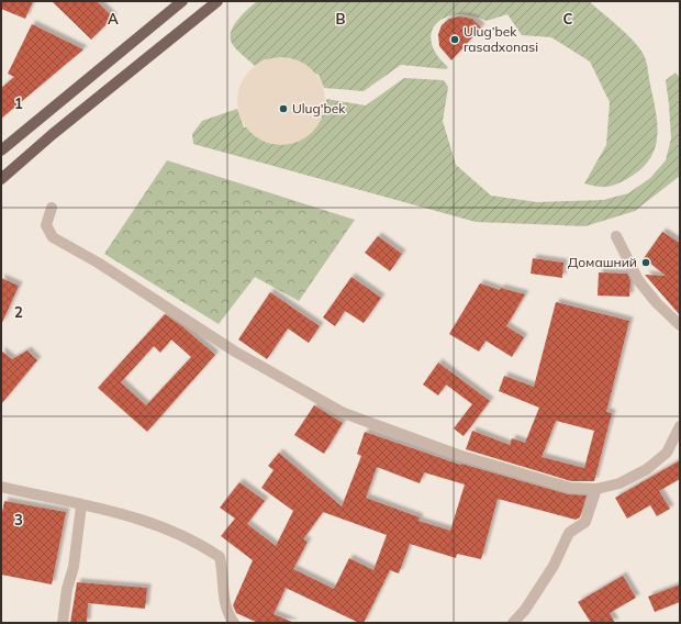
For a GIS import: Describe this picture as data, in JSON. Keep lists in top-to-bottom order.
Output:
{
  "places": ["Ulug’bek rasadxonasi", "Ulug'bek", "Домашний"],
  "grid": {
    "columns": ["A", "B", "C"],
    "rows": ["1", "2", "3"]
  }
}
